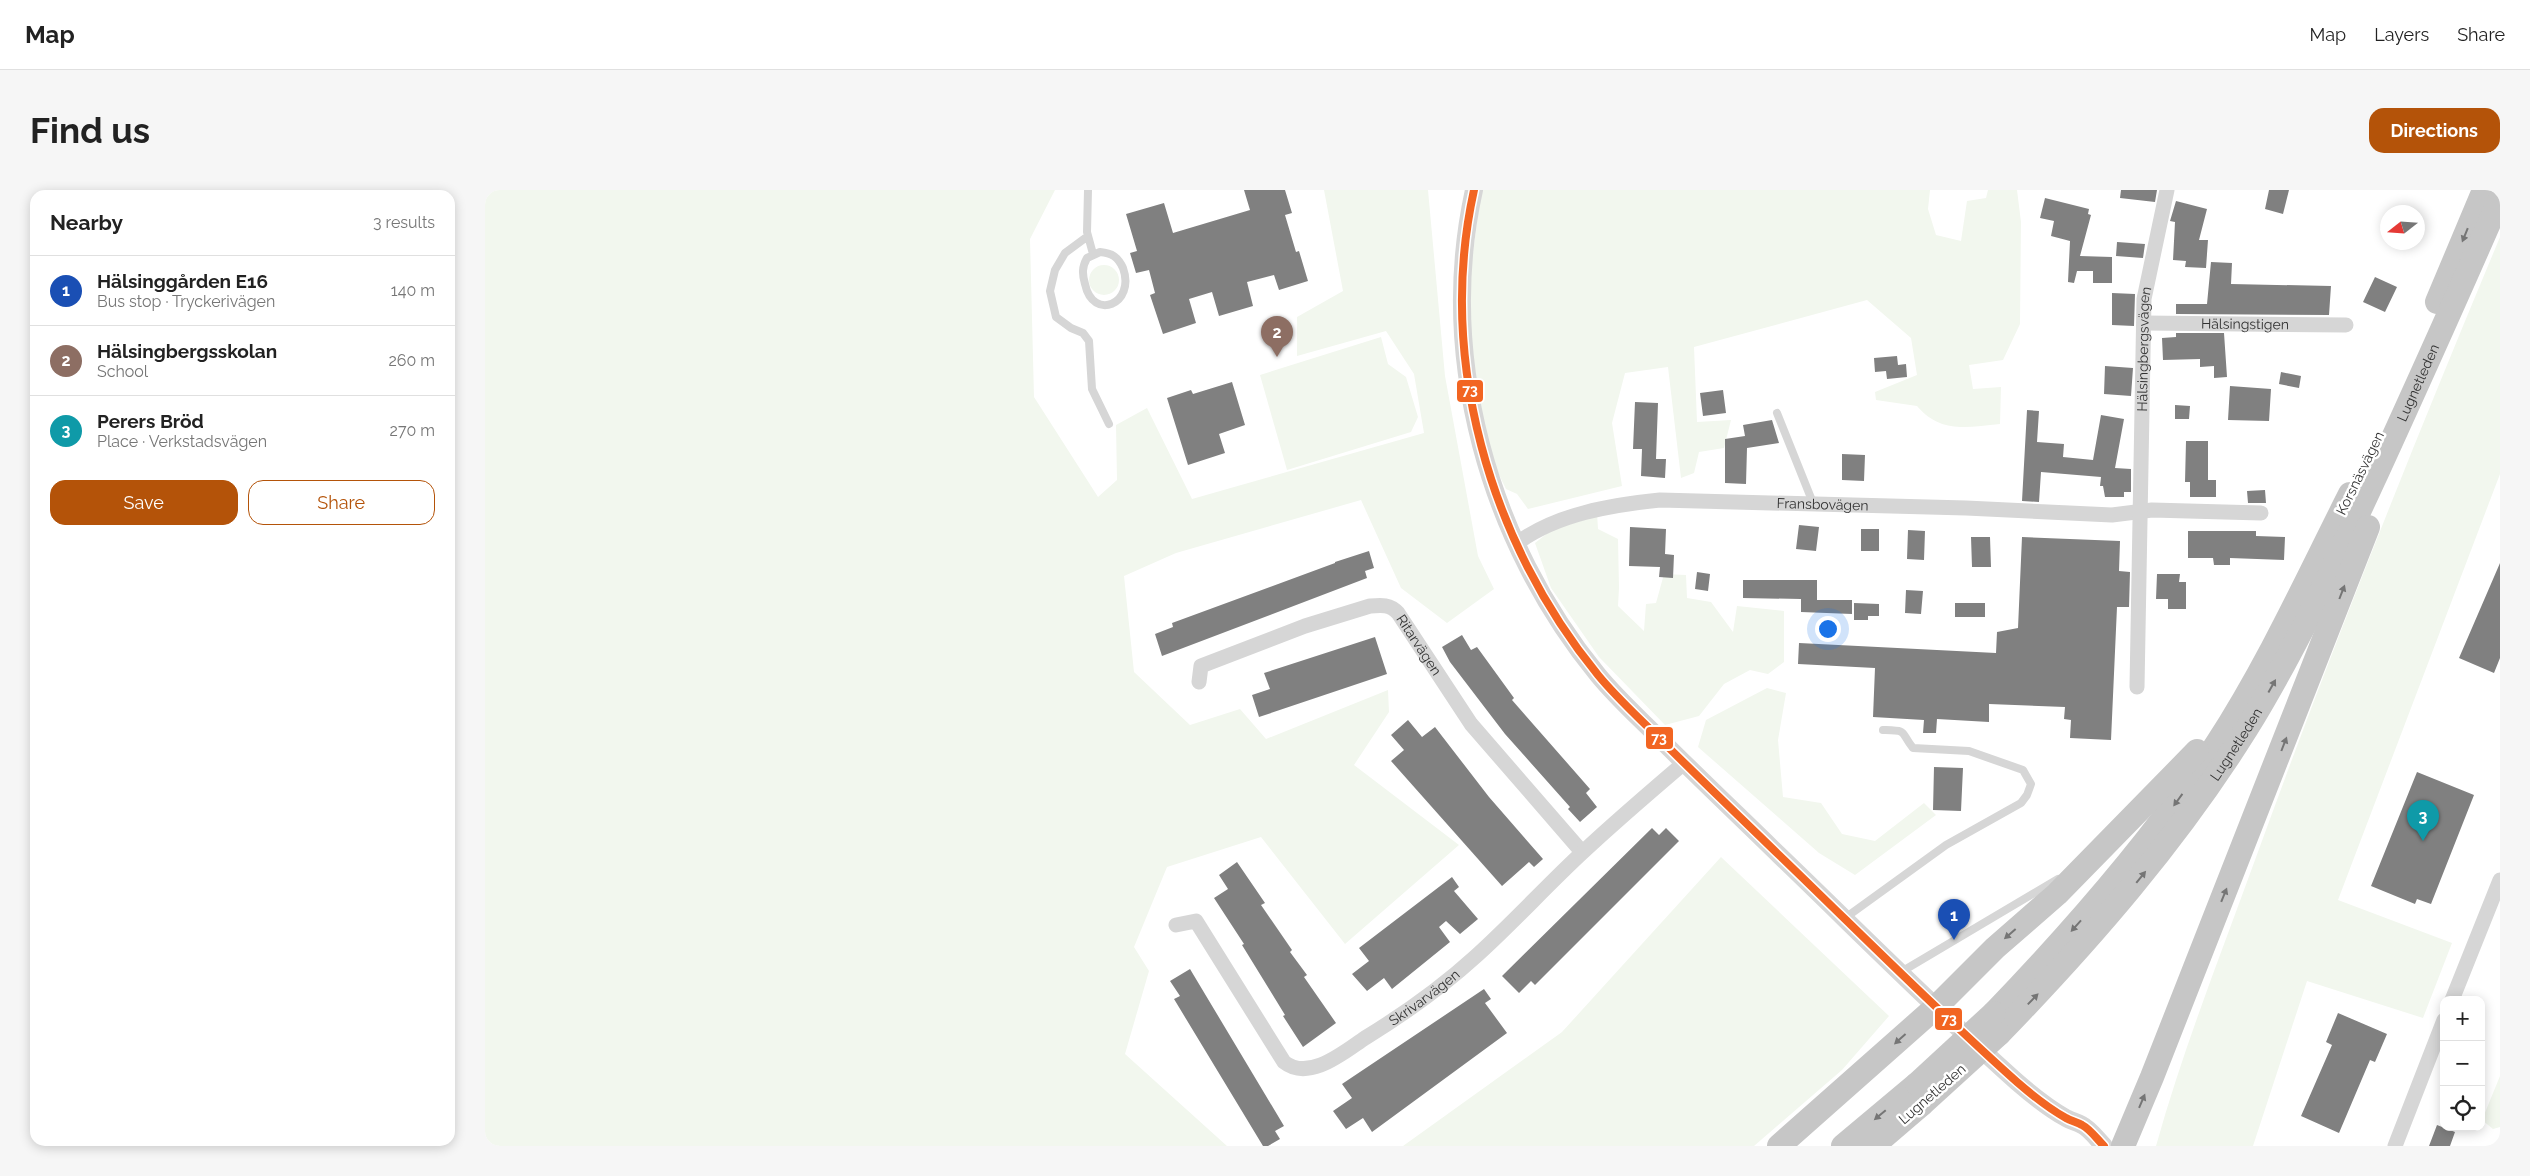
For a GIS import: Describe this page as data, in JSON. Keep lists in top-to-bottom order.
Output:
{
  "streets": {
    "highway": ["Lugnetleden", "Korsnäsvägen"],
    "street": [
      "Hälsingstigen",
      "Hälsingbergsvägen",
      "Fransbovägen",
      "Ritarvägen",
      "Skrivarvägen"
    ]
  },
  "crossings": [
    ["Hälsingstigen", "Hälsingbergsvägen"],
    ["Hälsingbergsvägen", "Fransbovägen"],
    ["Lugnetleden", "Korsnäsvägen"],
    ["Ritarvägen", "Skrivarvägen"]
  ],
  "lines": ["transit line 73"],
  "north": "left",
  "page": {
    "header": "Map",
    "nav": ["Map", "Layers", "Share"],
    "buttons": [
      "Directions",
      ["Save", "Share"]
    ],
    "title": "Find us",
    "heading": ["Nearby", "3 results"],
    "list": [
      {
        "mark": "1",
        "name": "Hälsinggården E16",
        "note": "Bus stop · Tryckerivägen",
        "value": "140 m"
      },
      {
        "mark": "2",
        "name": "Hälsingbergsskolan",
        "note": "School",
        "value": "260 m"
      },
      {
        "mark": "3",
        "name": "Perers Bröd",
        "note": "Place · Verkstadsvägen",
        "value": "270 m"
      }
    ],
    "pins": ["2", "3", "1"],
    "map_buttons": ["+", "−"]
  }
}
